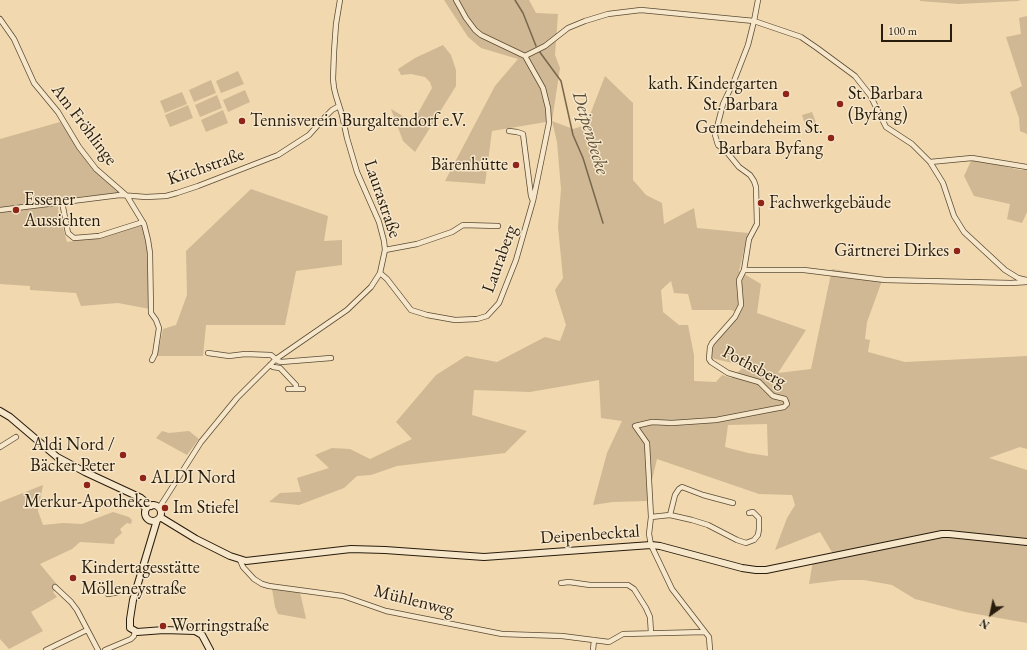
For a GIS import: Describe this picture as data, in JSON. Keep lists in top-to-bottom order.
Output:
{
  "streets": {
    "main road": ["Deipenbecktal"],
    "street": [
      "Am Fröhlinge",
      "Kirchstraße",
      "Laurastraße",
      "Lauraberg",
      "Pothsberg",
      "Mühlenweg"
    ]
  },
  "crossings": [
    ["Am Fröhlinge", "Kirchstraße"],
    ["Kirchstraße", "Laurastraße"],
    ["Laurastraße", "Lauraberg"],
    ["Laurastraße", "Deipenbecktal"],
    ["Deipenbecktal", "Mühlenweg"]
  ],
  "water": ["Deipenbecke"],
  "places": [
    "kath. Kindergarten St. Barbara",
    "St. Barbara (Byfang)",
    "Tennisverein Burgaltendorf e.V.",
    "Gemeindeheim St. Barbara Byfang",
    "Bärenhütte",
    "Fachwerkgebäude",
    "Essener Aussichten",
    "Gärtnerei Dirkes",
    "Aldi Nord / Bäcker Peter",
    "ALDI Nord",
    "Merkur-Apotheke",
    "Im Stiefel",
    "Kindertagesstätte Mölleneystraße",
    "Worringstraße"
  ],
  "scale_bar": "100 m",
  "north": "bottom left"
}
